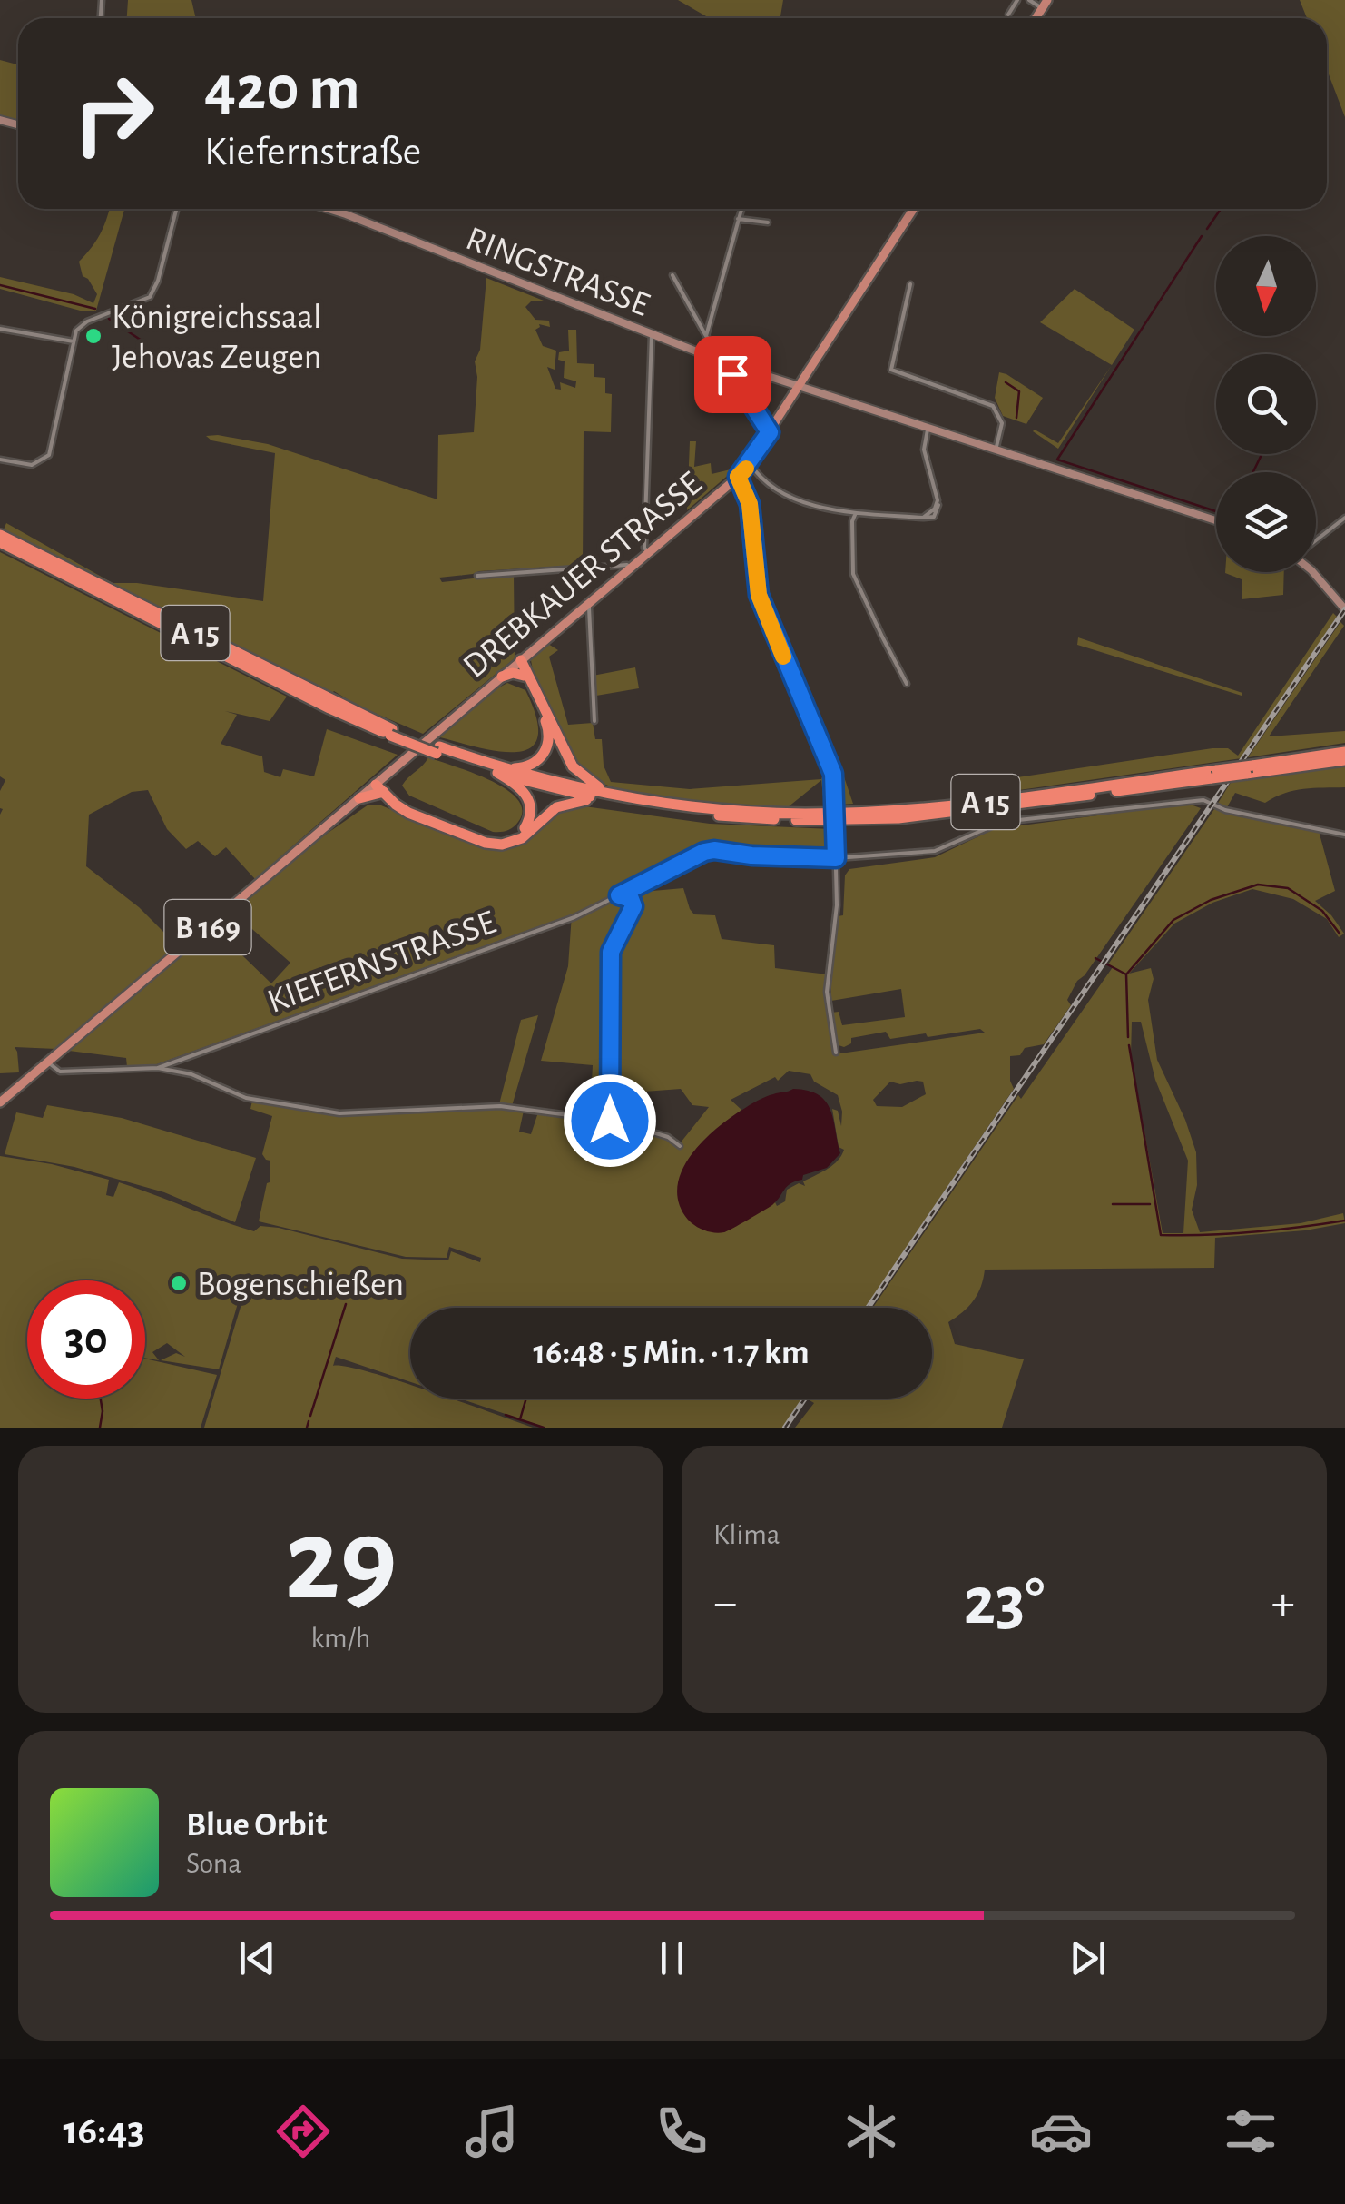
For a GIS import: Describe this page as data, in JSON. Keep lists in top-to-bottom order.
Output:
{
  "streets": {
    "highway": ["A 15"],
    "main road": ["RINGSTRASSE", "DREBKAUER STRASSE", "B 169"],
    "street": ["KIEFERNSTRASSE"]
  },
  "crossings": [
    ["RINGSTRASSE", "DREBKAUER STRASSE"]
  ],
  "places": ["Königreichssaal Jehovas Zeugen", "Bogenschießen"],
  "north": "bottom",
  "page": {
    "turn": ["420 m", "Kiefernstraße"],
    "limit": "30",
    "trip": "16:48 · 5 Min. · 1.7 km",
    "tile": [
      ["29", "km/h"],
      "Klima"
    ],
    "heat": ["−", "23°", "+"],
    "song": ["Blue Orbit", "Sona"],
    "tabs": "16:43"
  }
}
